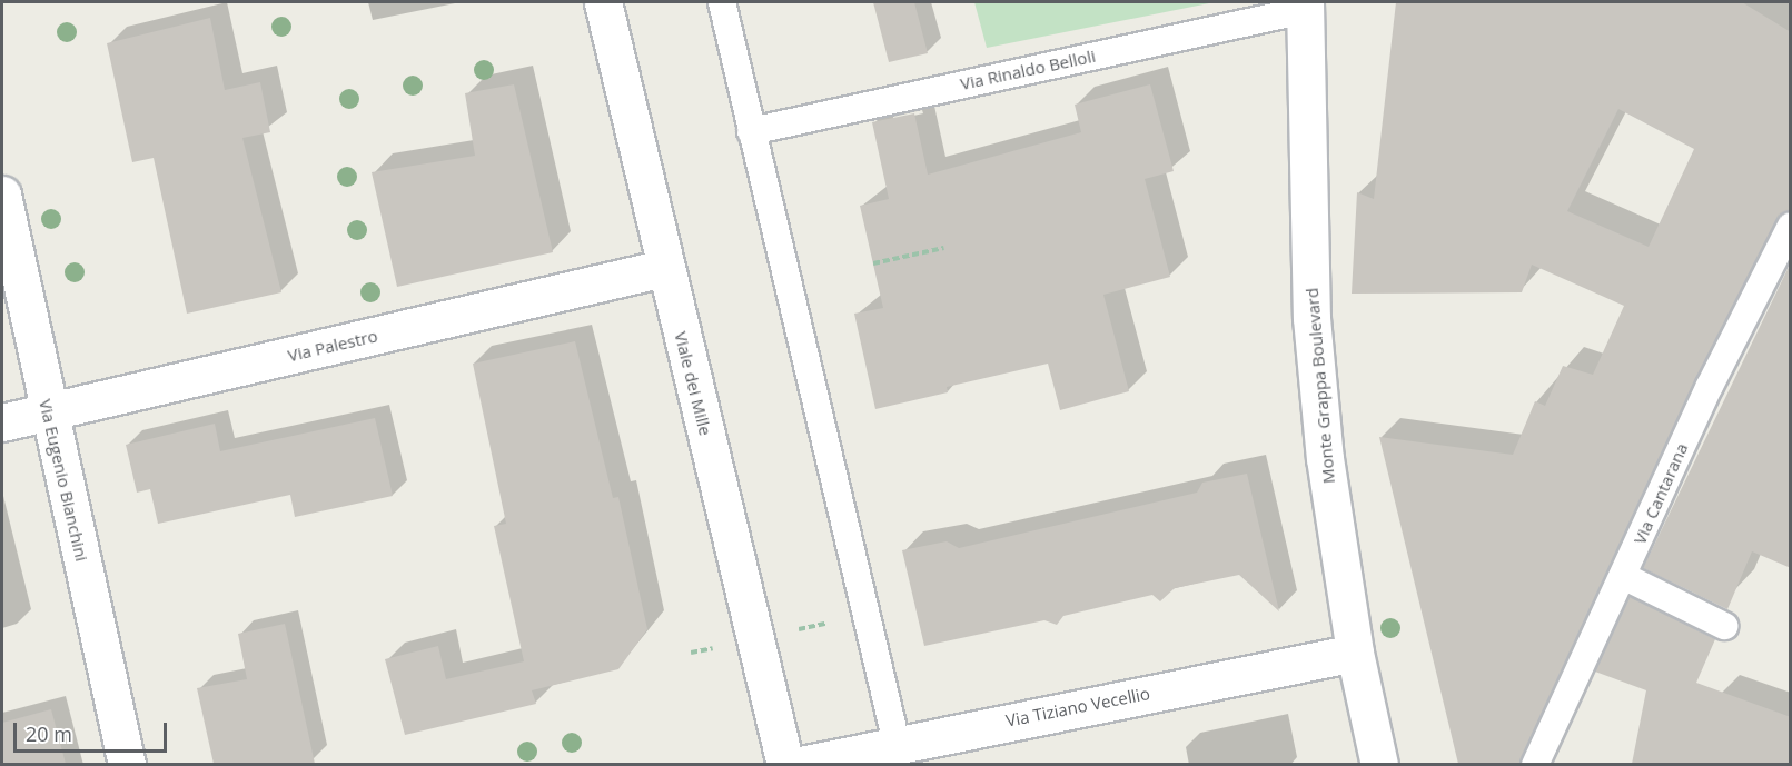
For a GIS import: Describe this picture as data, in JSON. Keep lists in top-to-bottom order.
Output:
{
  "streets": {
    "street": [
      "Via Palestro",
      "Viale dei Mille",
      "Monte Grappa Boulevard",
      "Via Eugenio Bianchini",
      "Via Tiziano Vecellio"
    ],
    "lane": ["Via Rinaldo Belloli", "Via Cantarana"]
  },
  "crossings": [
    ["Via Rinaldo Belloli", "Monte Grappa Boulevard"],
    ["Via Palestro", "Viale dei Mille"],
    ["Via Palestro", "Via Eugenio Bianchini"],
    ["Monte Grappa Boulevard", "Via Tiziano Vecellio"]
  ],
  "scale_bar": "20 m"
}
